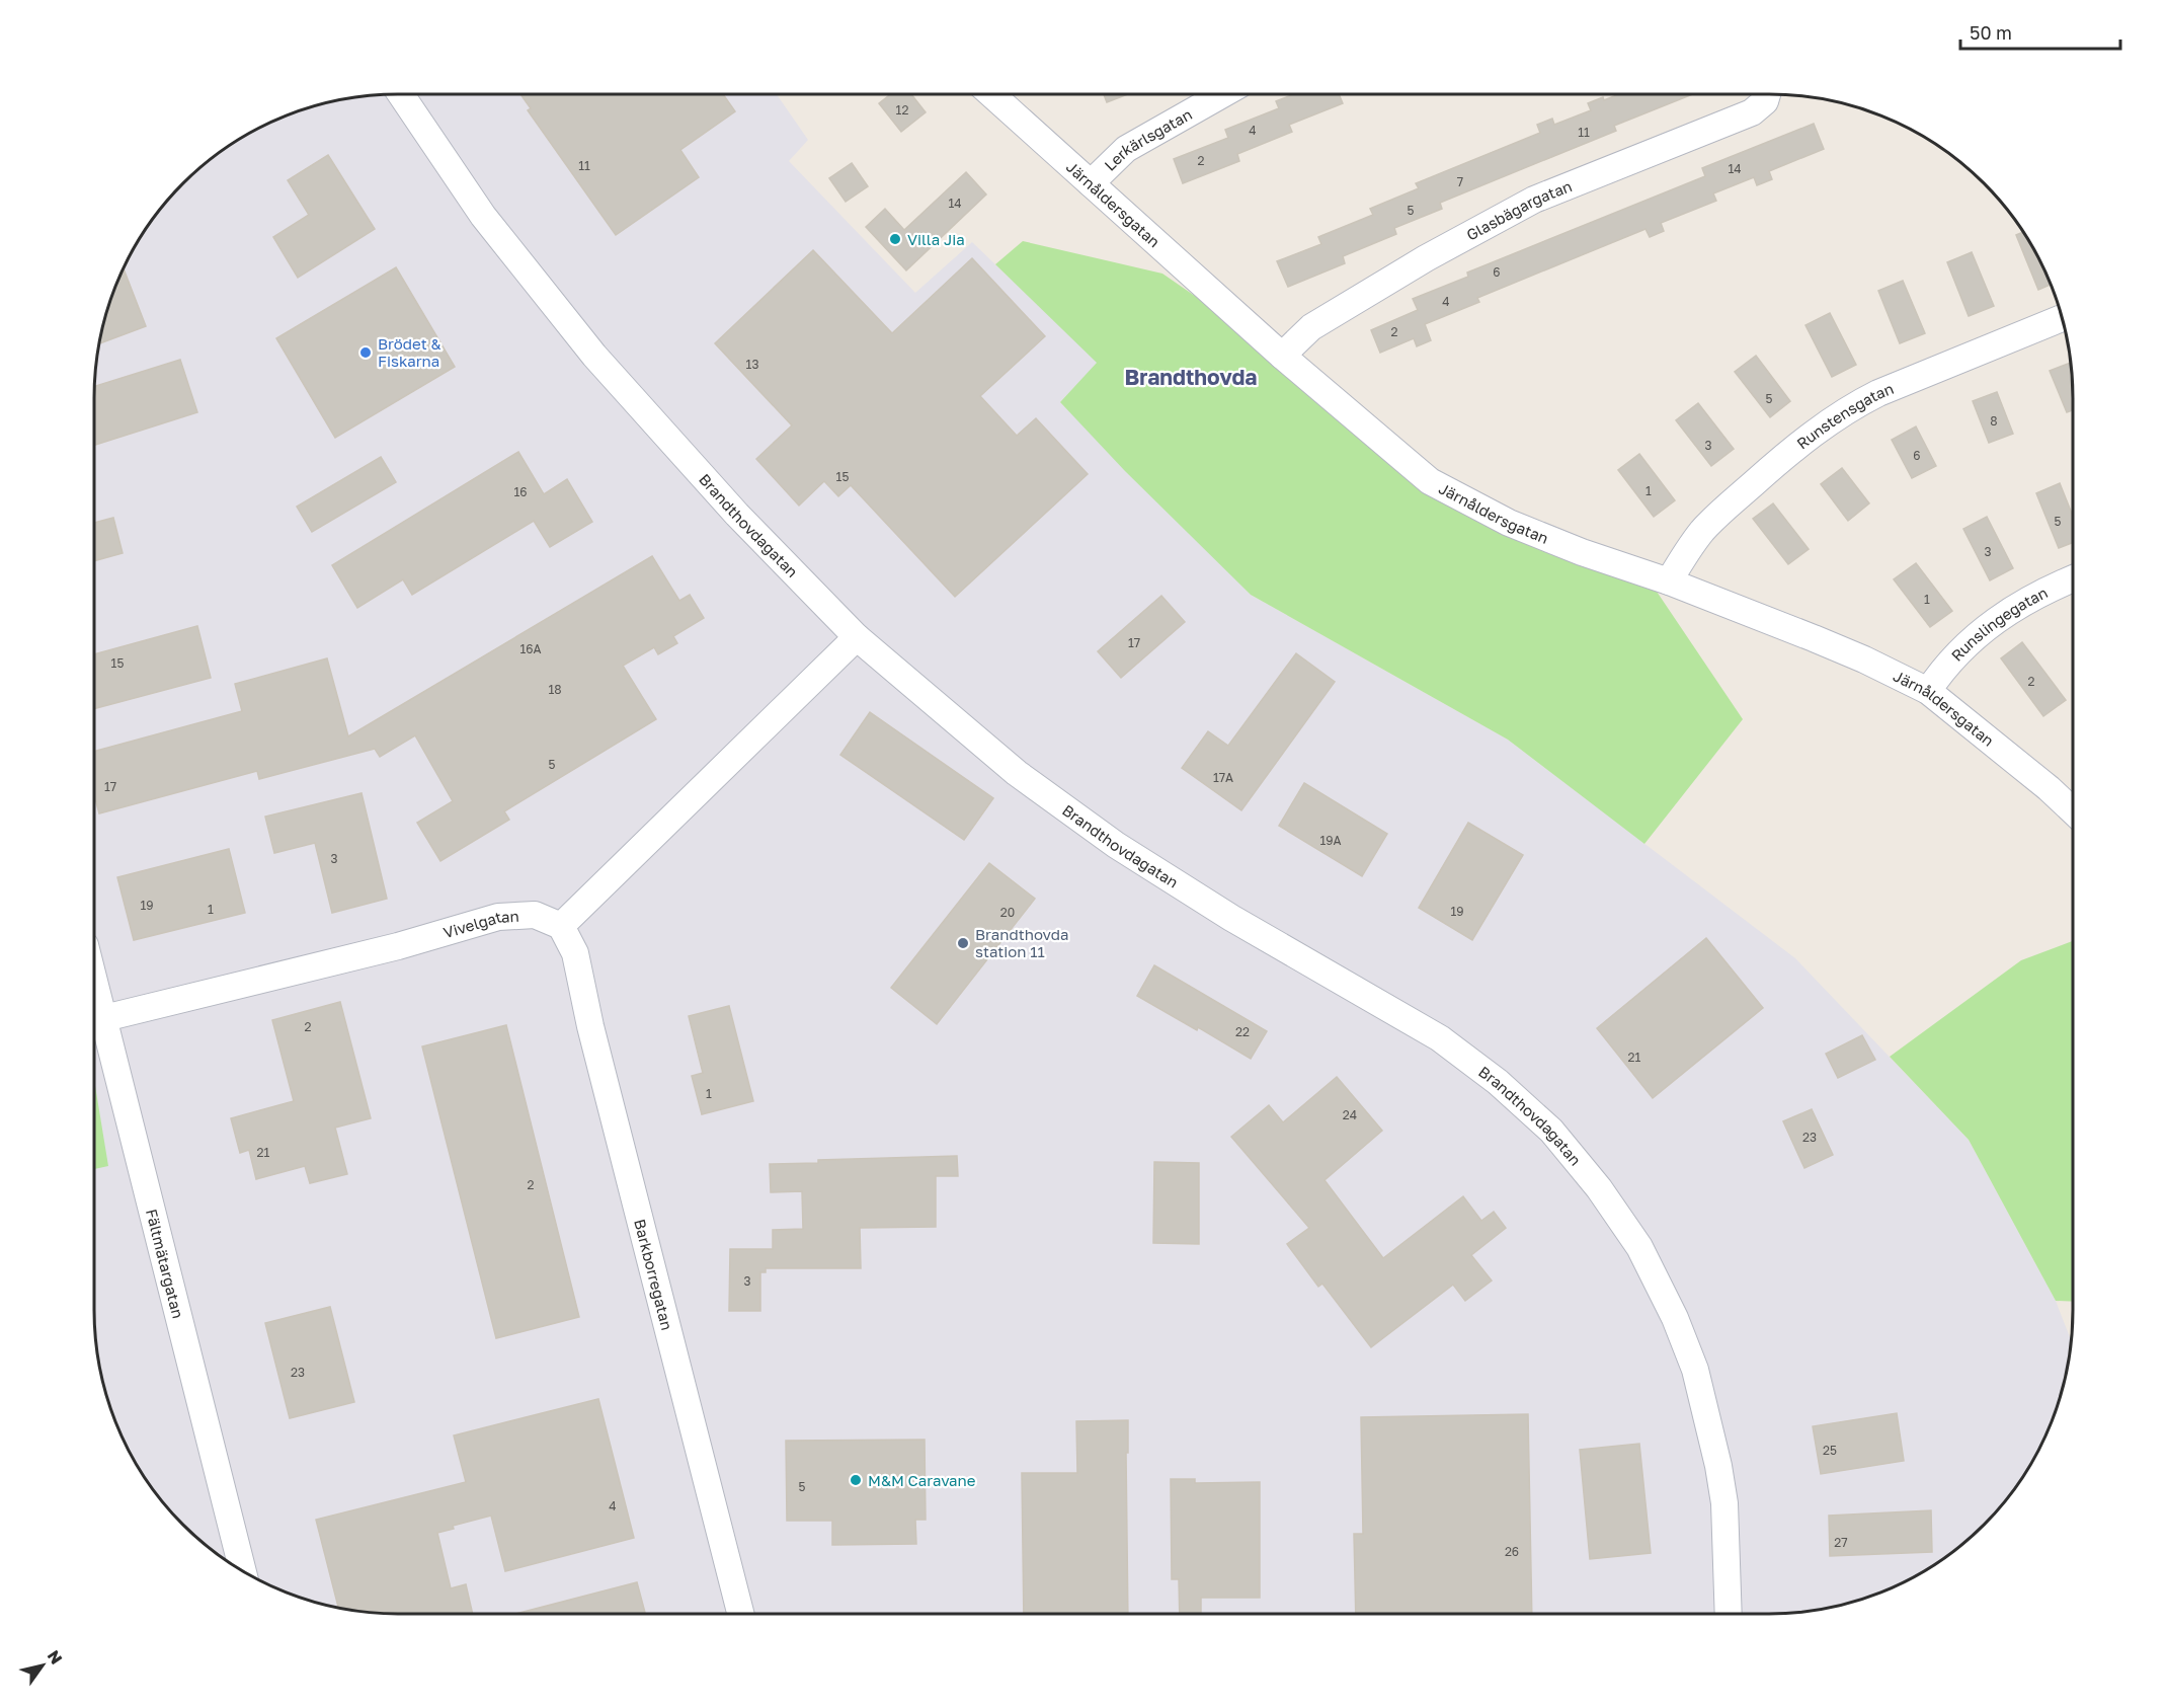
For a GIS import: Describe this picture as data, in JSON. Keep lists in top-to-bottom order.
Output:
{
  "streets": {
    "street": [
      "Lerkärlsgatan",
      "Järnåldersgatan",
      "Glasbägargatan",
      "Runstensgatan",
      "Brandthovdagatan",
      "Runslingegatan",
      "Vivelgatan",
      "Fältmätargatan",
      "Barkborregatan"
    ]
  },
  "crossings": [
    ["Lerkärlsgatan", "Järnåldersgatan"],
    ["Järnåldersgatan", "Glasbägargatan"],
    ["Järnåldersgatan", "Runstensgatan"],
    ["Järnåldersgatan", "Runslingegatan"],
    ["Vivelgatan", "Fältmätargatan"],
    ["Vivelgatan", "Barkborregatan"]
  ],
  "districts": ["Brandthovda"],
  "places": [
    "Villa Jia",
    "Brödet & Fiskarna",
    "Brandthovda station 11",
    "M&M Caravane"
  ],
  "house_numbers": [
    "12",
    "4",
    "11",
    "2",
    "11",
    "14",
    "7",
    "14",
    "5",
    "6",
    "4",
    "2",
    "13",
    "5",
    "8",
    "3",
    "6",
    "15",
    "1",
    "16",
    "5",
    "3",
    "1",
    "17",
    "16A",
    "15",
    "2",
    "18",
    "5",
    "17A",
    "17",
    "19A",
    "3",
    "19",
    "1",
    "19",
    "20",
    "2",
    "22",
    "21",
    "1",
    "24",
    "23",
    "21",
    "2",
    "3",
    "23",
    "25",
    "5",
    "4",
    "27",
    "26"
  ],
  "scale_bar": "50 m",
  "north": "top right"
}
